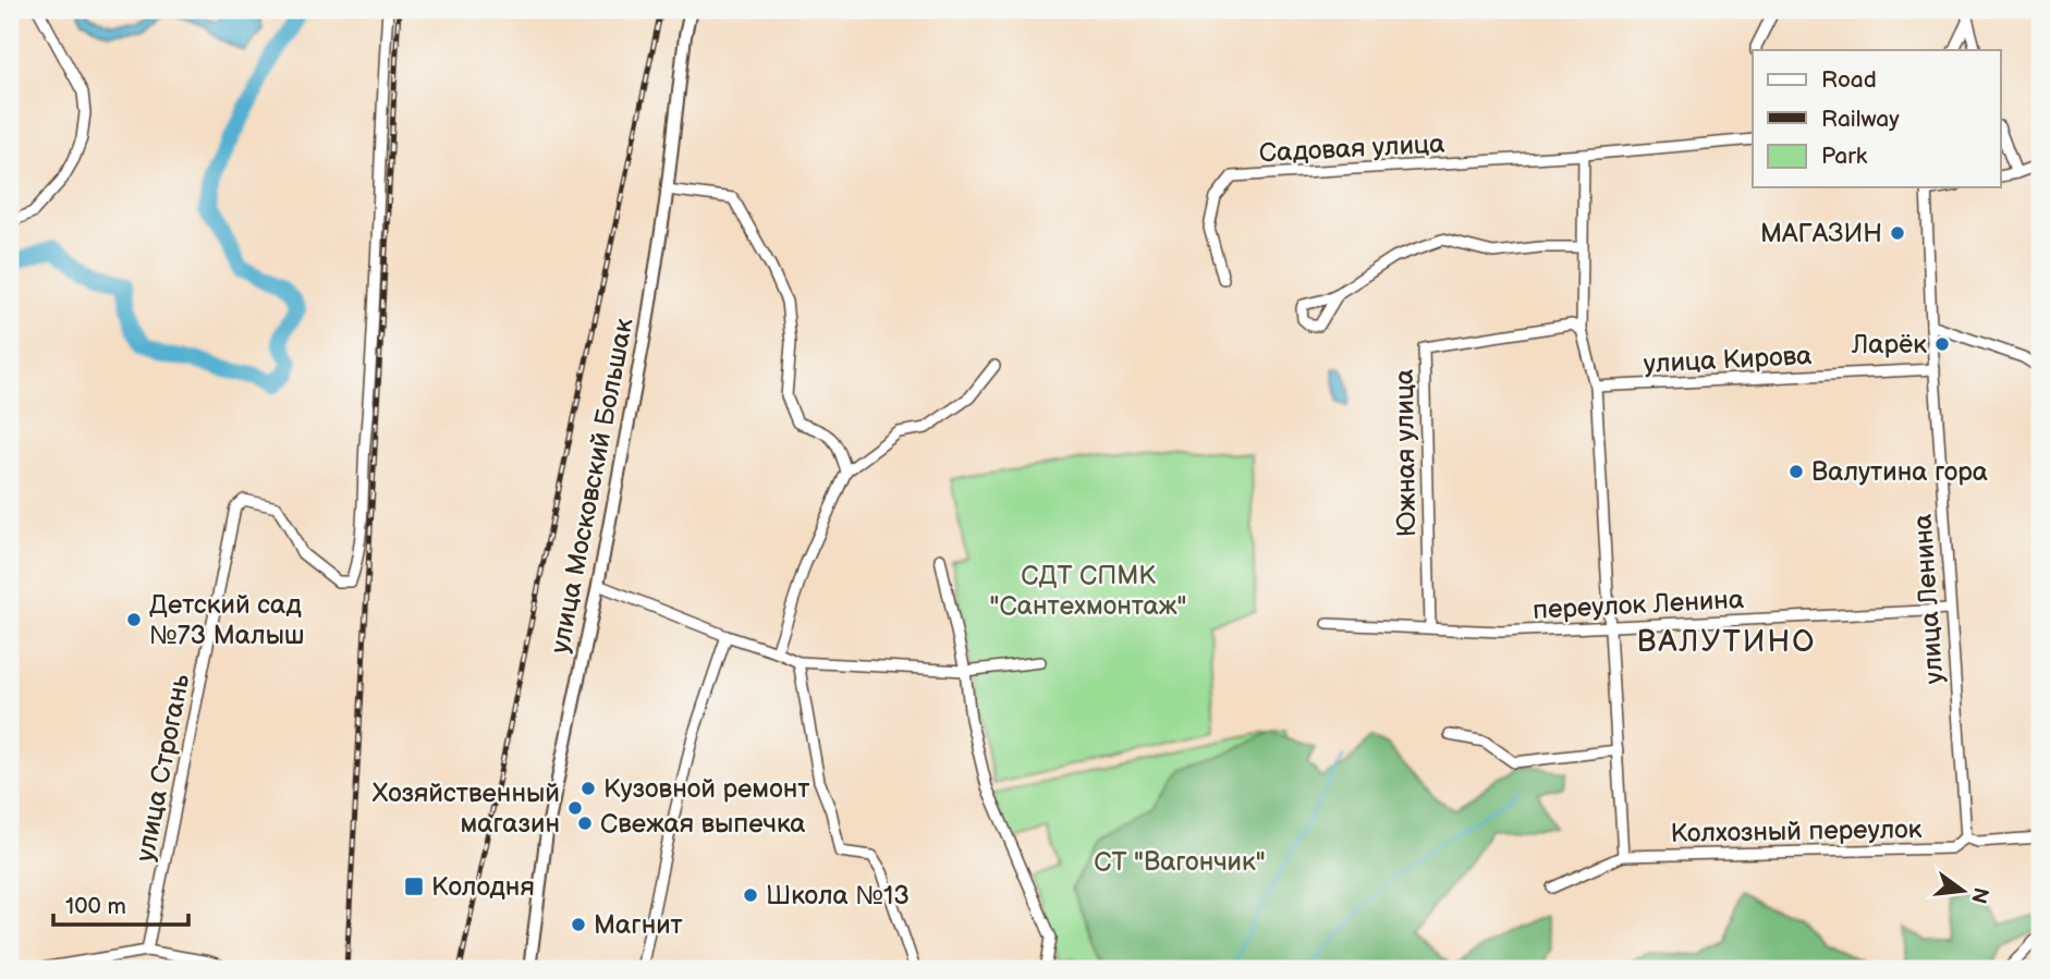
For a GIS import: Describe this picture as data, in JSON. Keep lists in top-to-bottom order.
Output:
{
  "streets": {
    "street": [
      "Садовая улица",
      "улица Кирова",
      "Южная улица",
      "улица Московский Большак",
      "улица Ленина",
      "переулок Ленина",
      "улица Строгань",
      "Колхозный переулок"
    ]
  },
  "crossings": [
    ["улица Кирова", "улица Ленина"],
    ["Южная улица", "переулок Ленина"],
    ["улица Ленина", "переулок Ленина"],
    ["улица Ленина", "Колхозный переулок"]
  ],
  "districts": ["ВАЛУТИНО"],
  "parks": ["СДТ СПМК \"Сантехмонтаж\"", "СТ \"Вагончик\""],
  "places": {
    "other": [
      "МАГАЗИН",
      "Ларёк",
      "Валутина гора",
      "Детский сад №73 Малыш",
      "Кузовной ремонт",
      "Хозяйственный магазин",
      "Свежая выпечка",
      "Школа №13",
      "Магнит"
    ],
    "transit": ["Колодня"]
  },
  "legend": ["Road", "Railway", "Park"],
  "scale_bar": "100 m",
  "north": "right"
}
